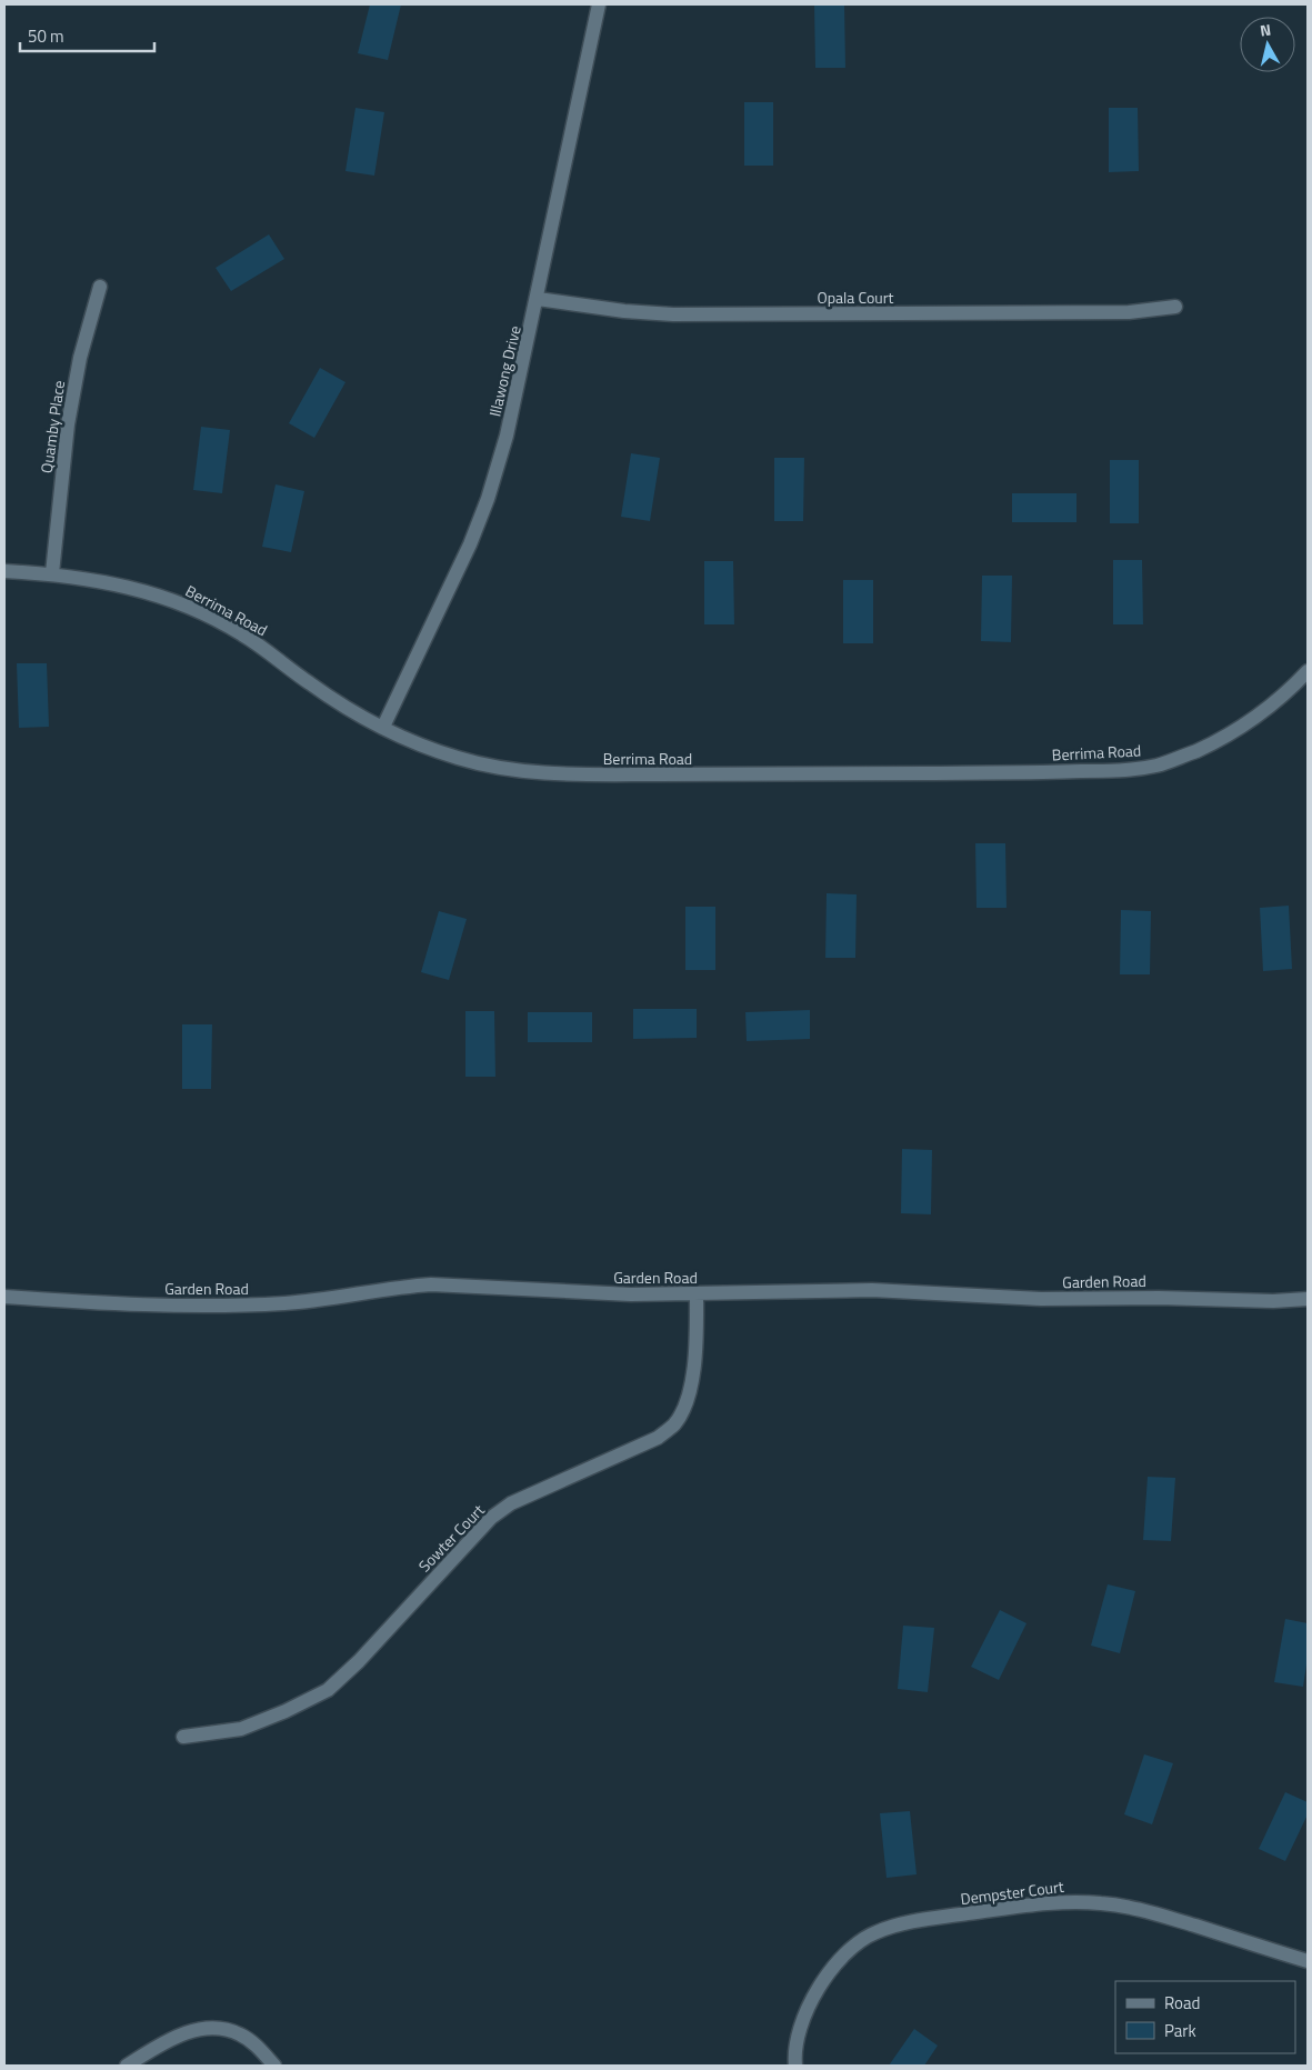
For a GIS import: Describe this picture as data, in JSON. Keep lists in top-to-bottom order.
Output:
{
  "streets": {
    "street": [
      "Opala Court",
      "Illawong Drive",
      "Quamby Place",
      "Berrima Road",
      "Garden Road",
      "Sowter Court",
      "Dempster Court"
    ]
  },
  "crossings": [
    ["Opala Court", "Illawong Drive"],
    ["Illawong Drive", "Berrima Road"],
    ["Quamby Place", "Berrima Road"],
    ["Garden Road", "Sowter Court"]
  ],
  "legend": ["Road", "Park"],
  "scale_bar": "50 m",
  "north": "top"
}
